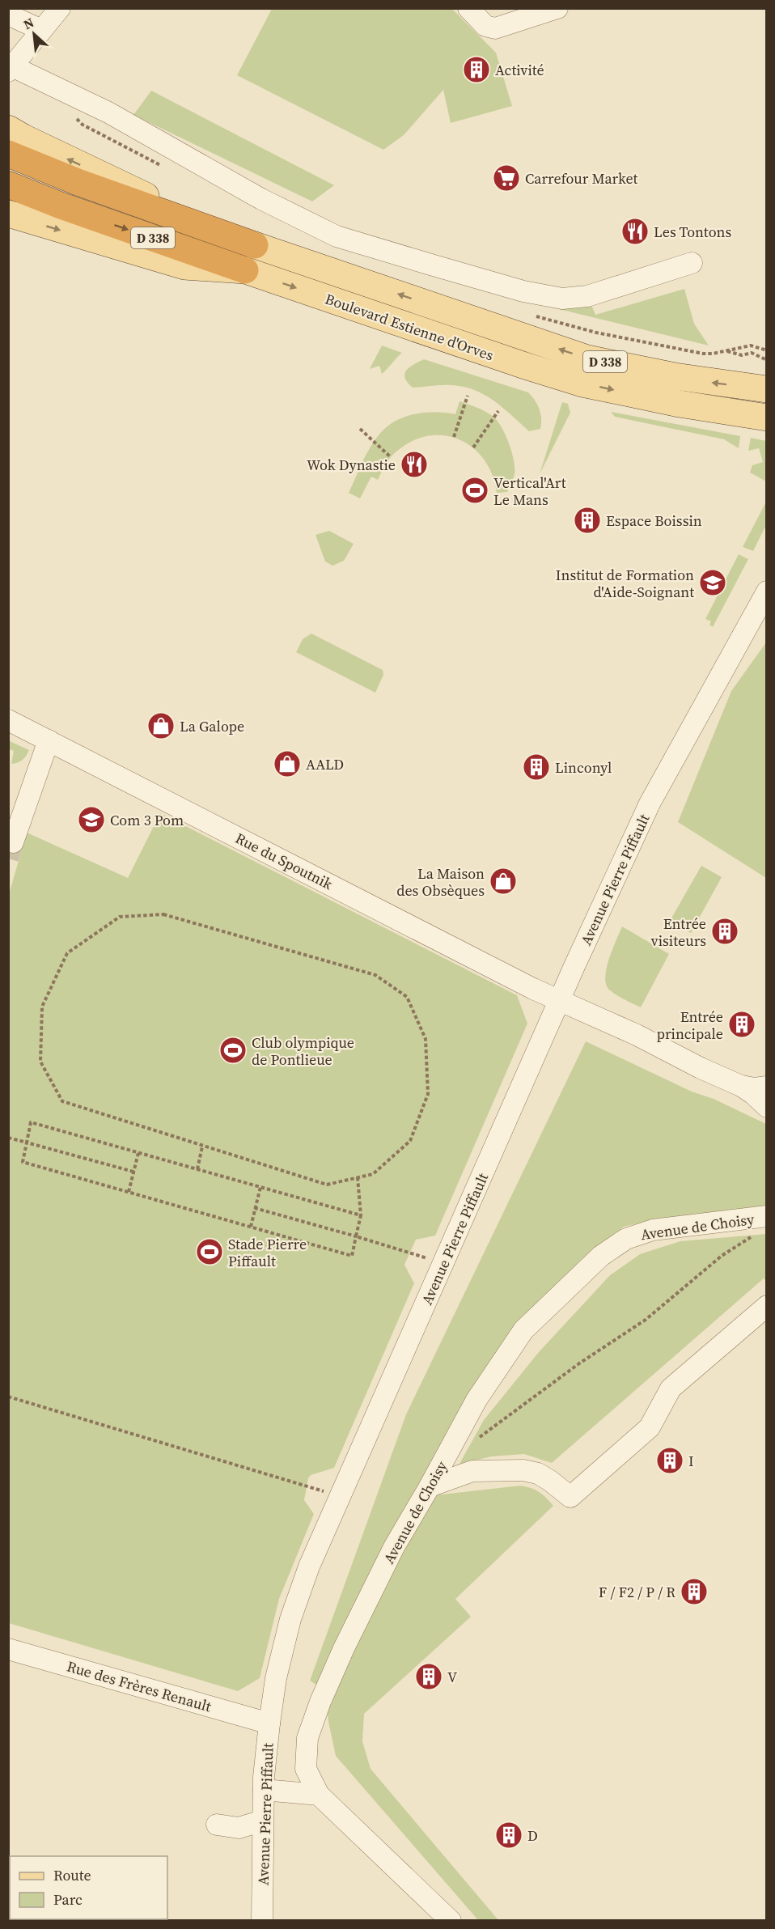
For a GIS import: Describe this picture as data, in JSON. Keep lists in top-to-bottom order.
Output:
{
  "streets": {
    "highway": ["D 338", "Boulevard Estienne d'Orves"],
    "street": [
      "Rue du Spoutnik",
      "Avenue Pierre Piffault",
      "Avenue de Choisy",
      "Rue des Frères Renault"
    ]
  },
  "crossings": [
    ["Rue du Spoutnik", "Avenue Pierre Piffault"],
    ["Avenue Pierre Piffault", "Rue des Frères Renault"]
  ],
  "places": {
    "building": [
      "Activité",
      "Espace Boissin",
      "Linconyl",
      "Entrée visiteurs",
      "Entrée principale",
      "I",
      "F / F2 / P / R",
      "V",
      "D"
    ],
    "supermarket": ["Carrefour Market"],
    "restaurant": ["Les Tontons", "Wok Dynastie"],
    "sports": ["Vertical'Art Le Mans", "Club olympique de Pontlieue", "Stade Pierre Piffault"],
    "school or university": ["Institut de Formation d'Aide-Soignant", "Com 3 Pom"],
    "shop": ["La Galope", "AALD", "La Maison des Obsèques"]
  },
  "legend": ["Route", "Parc"],
  "north": "top left"
}
